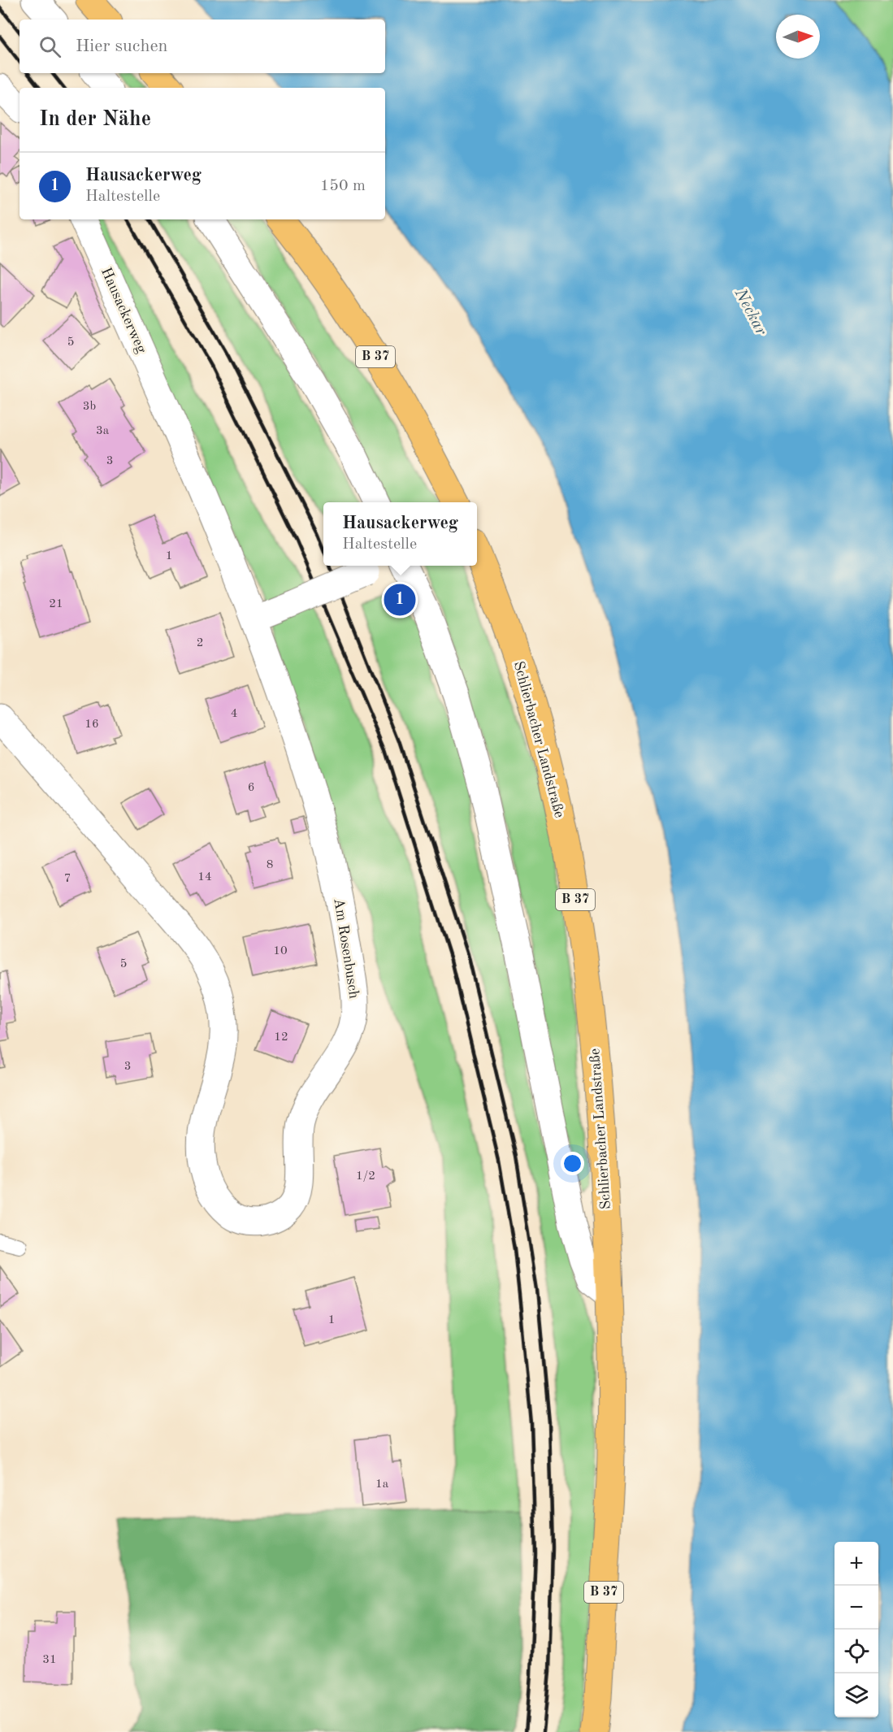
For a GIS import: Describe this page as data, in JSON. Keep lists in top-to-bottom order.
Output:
{
  "streets": {
    "main road": ["B 37", "Schlierbacher Landstraße"],
    "street": ["Hausackerweg", "Am Rosenbusch"]
  },
  "crossings": [
    ["Hausackerweg", "Am Rosenbusch"]
  ],
  "water": ["Neckar"],
  "house_numbers": [
    "5",
    "3b",
    "3a",
    "3",
    "1",
    "21",
    "2",
    "4",
    "16",
    "6",
    "8",
    "14",
    "7",
    "10",
    "5",
    "12",
    "3",
    "1/2",
    "1",
    "1a",
    "31"
  ],
  "north": "right",
  "page": {
    "search": "Hier suchen",
    "heading": "In der Nähe",
    "list": [
      {
        "mark": "1",
        "name": "Hausackerweg",
        "note": "Haltestelle",
        "value": "150 m"
      }
    ],
    "popup": ["Hausackerweg", "Haltestelle"],
    "pins": "1",
    "map_buttons": ["+", "−"]
  }
}
